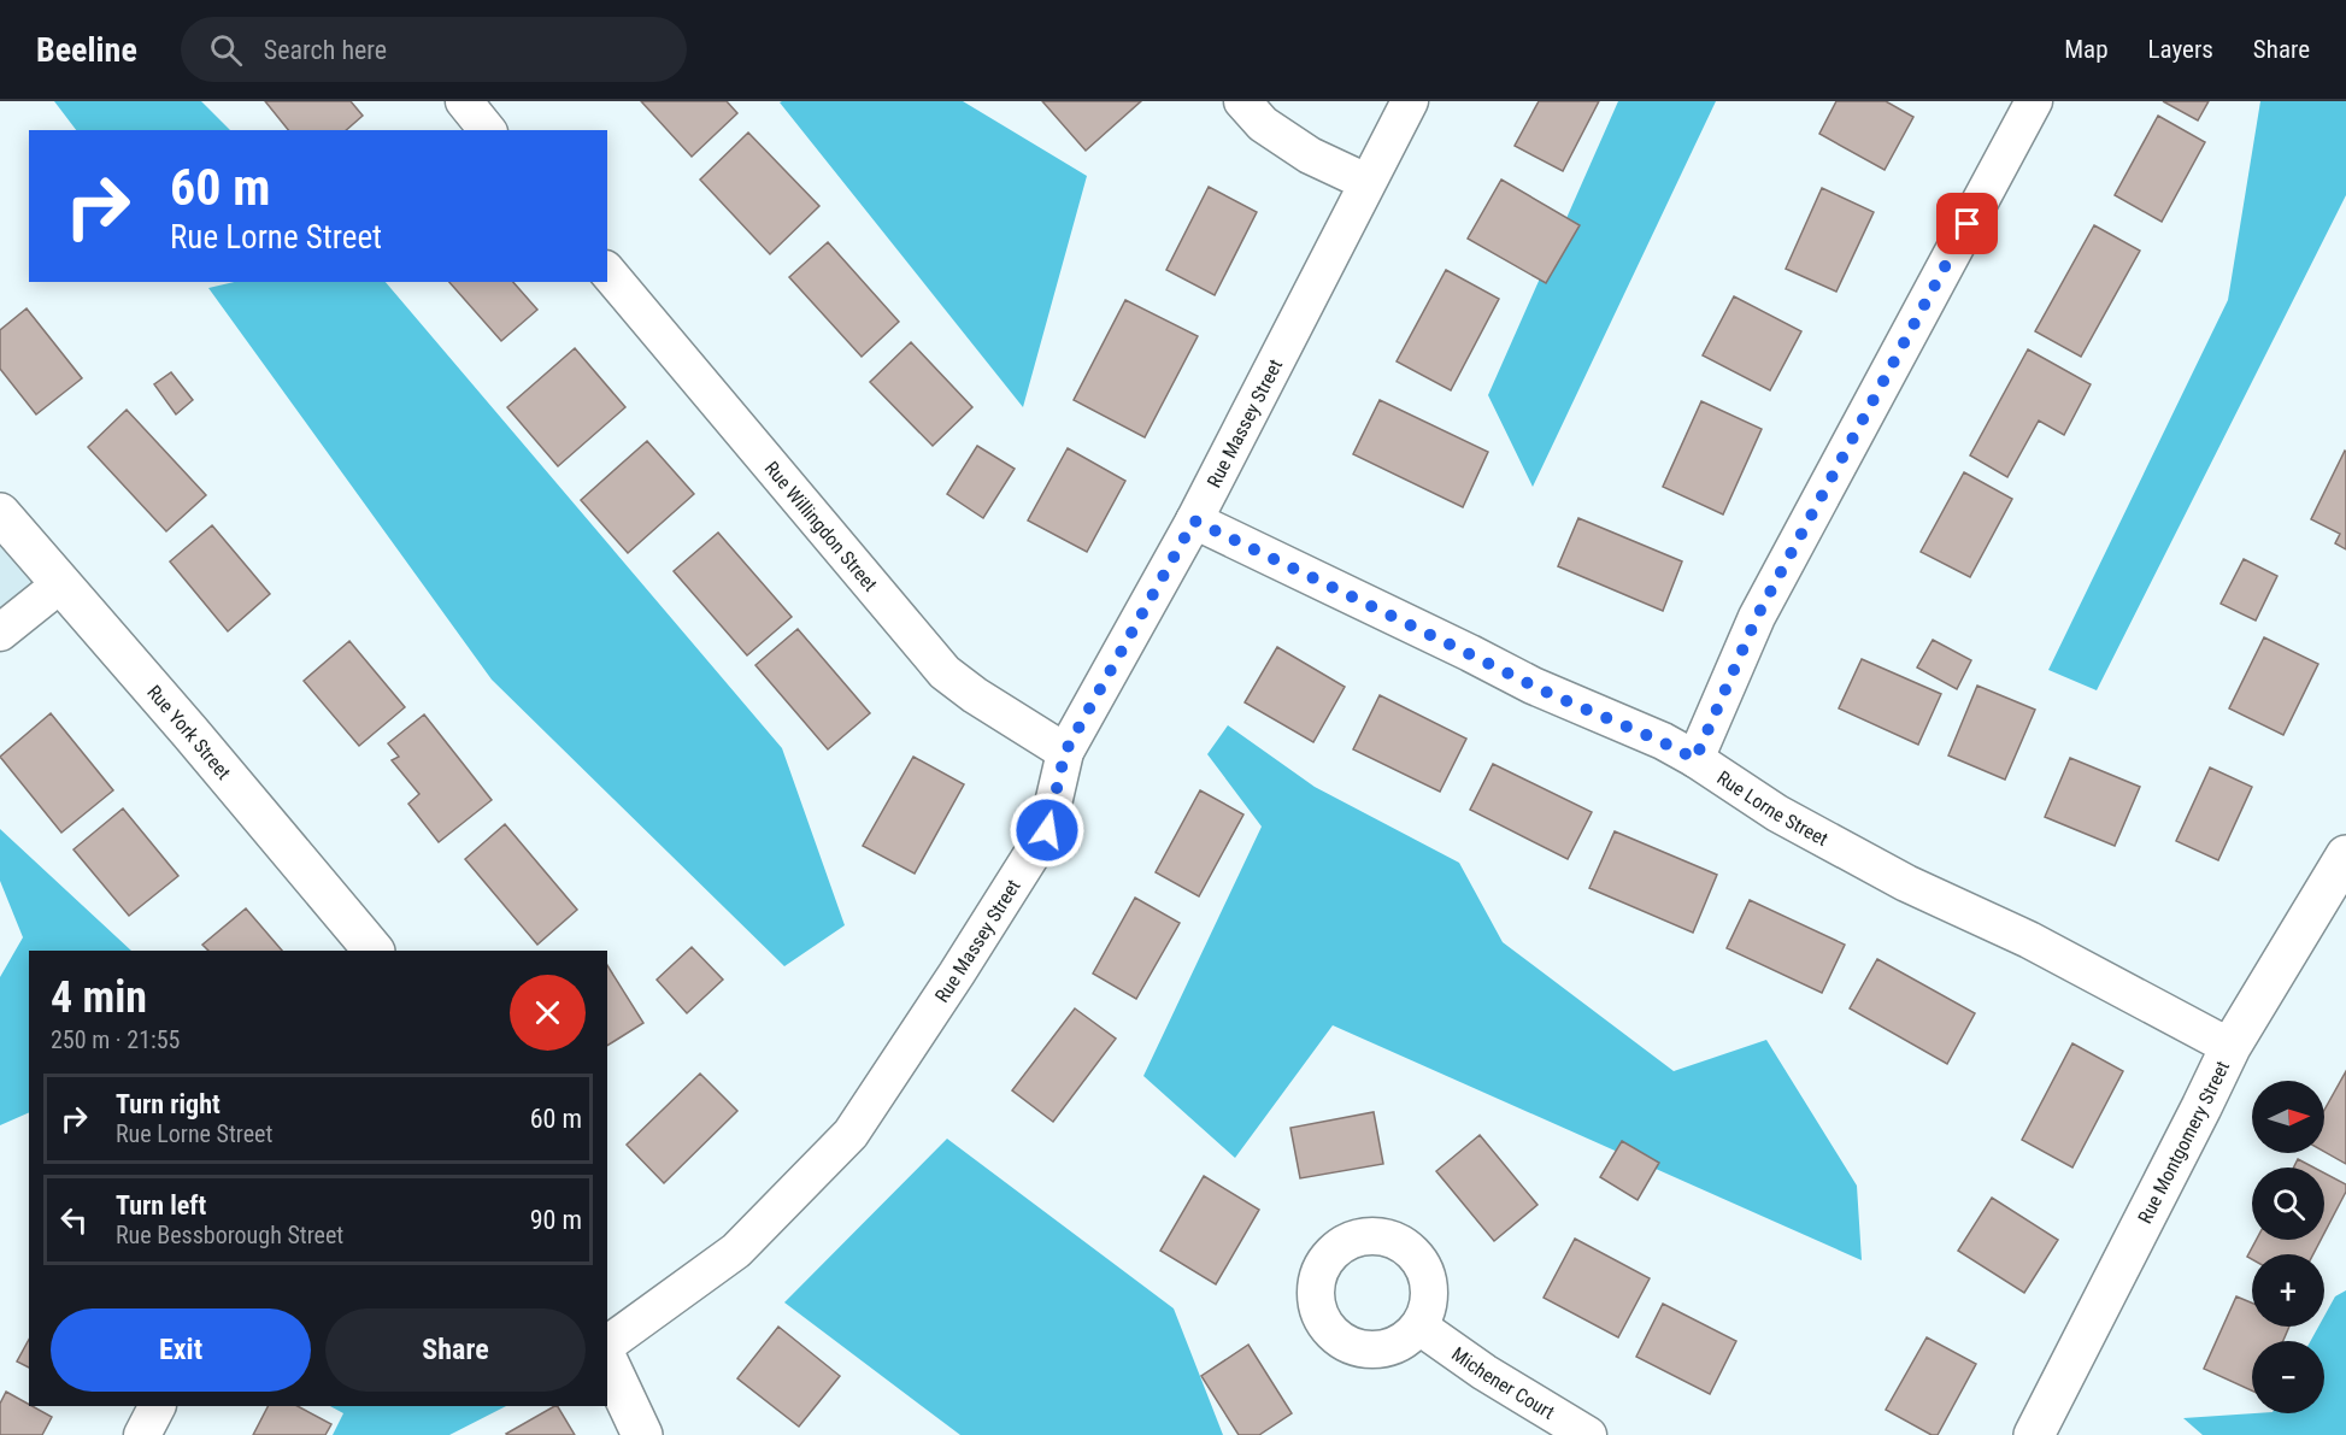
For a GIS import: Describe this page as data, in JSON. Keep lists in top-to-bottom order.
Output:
{
  "streets": {
    "street": [
      "Rue Massey Street",
      "Rue Willingdon Street",
      "Rue York Street",
      "Rue Lorne Street",
      "Rue Montgomery Street",
      "Michener Court"
    ]
  },
  "crossings": [
    ["Rue Massey Street", "Rue Willingdon Street"],
    ["Rue Massey Street", "Rue Lorne Street"],
    ["Rue Lorne Street", "Rue Montgomery Street"]
  ],
  "north": "right",
  "page": {
    "header": "Beeline",
    "search": "Search here",
    "nav": ["Map", "Layers", "Share"],
    "turn": ["60 m", "Rue Lorne Street"],
    "heading": ["4 min", "250 m · 21:55"],
    "list": [
      {
        "name": "Turn right",
        "note": "Rue Lorne Street",
        "value": "60 m"
      },
      {
        "name": "Turn left",
        "note": "Rue Bessborough Street",
        "value": "90 m"
      }
    ],
    "map_buttons": ["+", "−"],
    "buttons": ["Exit", "Share"]
  }
}
